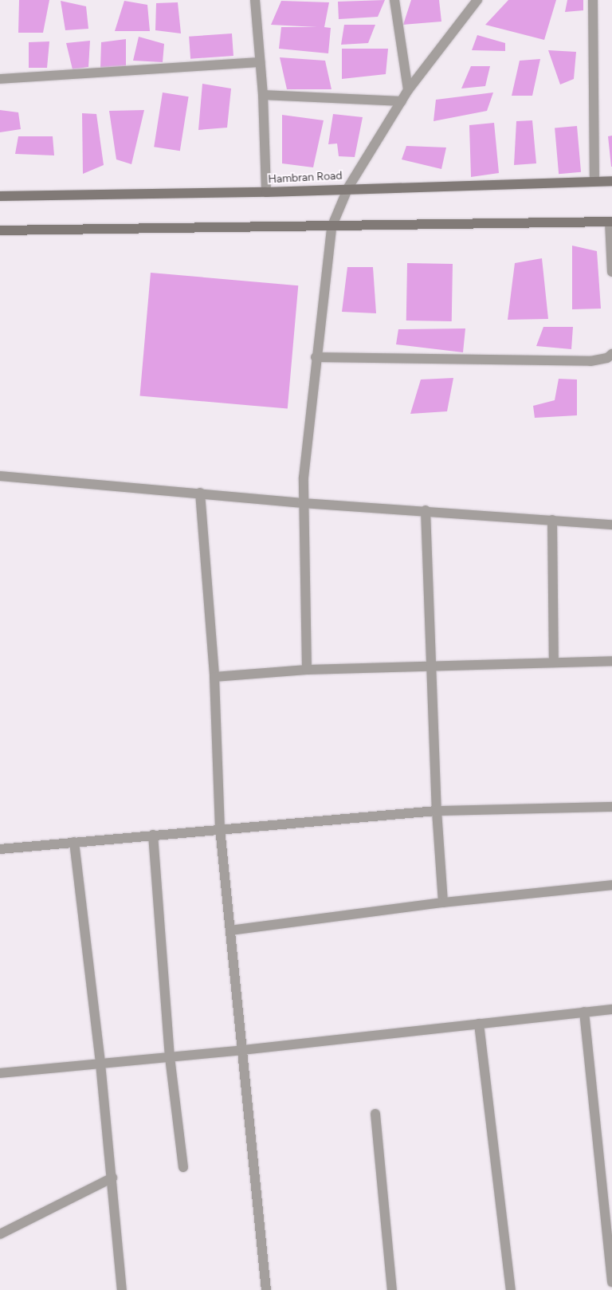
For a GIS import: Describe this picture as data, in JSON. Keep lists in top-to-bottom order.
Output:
{
  "streets": {
    "main road": ["Hambran Road"]
  }
}
